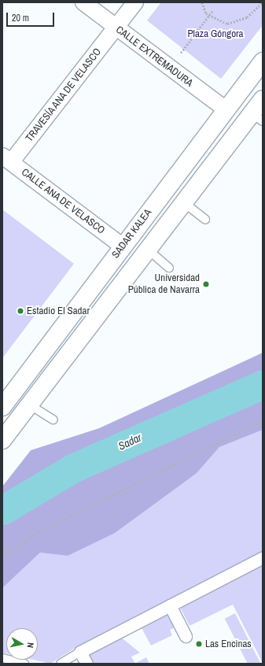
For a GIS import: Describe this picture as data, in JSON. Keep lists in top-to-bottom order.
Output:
{
  "streets": {
    "street": [
      "CALLE EXTREMADURA",
      "TRAVESÍA ANA DE VELASCO",
      "CALLE ANA DE VELASCO",
      "SADAR KALEA"
    ]
  },
  "crossings": [
    ["CALLE EXTREMADURA", "TRAVESÍA ANA DE VELASCO"],
    ["CALLE EXTREMADURA", "SADAR KALEA"],
    ["TRAVESÍA ANA DE VELASCO", "CALLE ANA DE VELASCO"],
    ["CALLE ANA DE VELASCO", "SADAR KALEA"]
  ],
  "water": ["Sadar"],
  "parks": ["Plaza Góngora"],
  "places": ["Universidad Pública de Navarra", "Estadio El Sadar", "Las Encinas"],
  "scale_bar": "20 m",
  "north": "right"
}
